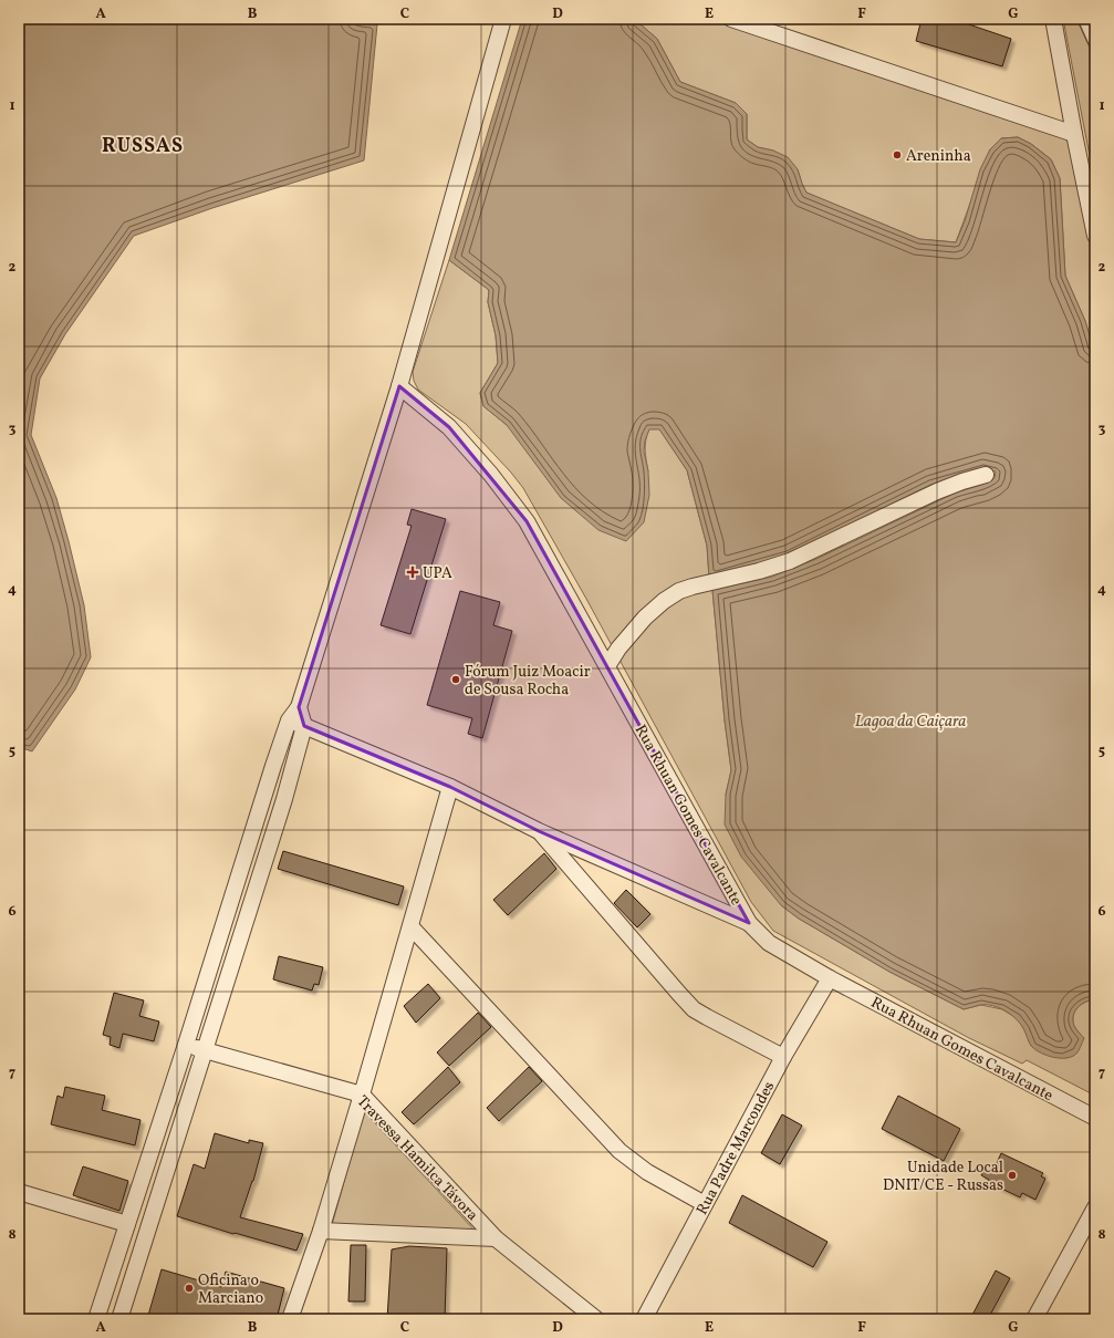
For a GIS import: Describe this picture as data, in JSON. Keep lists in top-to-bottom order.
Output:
{
  "streets": {
    "street": ["Rua Rhuan Gomes Cavalcante", "Rua Padre Marcondes", "Travessa Hamilca Távora"]
  },
  "crossings": [
    ["Rua Rhuan Gomes Cavalcante", "Rua Padre Marcondes"]
  ],
  "districts": ["RUSSAS"],
  "water": ["Lagoa da Caiçara"],
  "places": {
    "other": [
      "Areninha",
      "Fórum Juiz Moacir de Sousa Rocha",
      "Unidade Local DNIT/CE - Russas",
      "Oficina o Marciano"
    ],
    "health": ["UPA"]
  },
  "grid": {
    "columns": [
      "A",
      "B",
      "C",
      "D",
      "E",
      "F",
      "G"
    ],
    "rows": [
      "1",
      "2",
      "3",
      "4",
      "5",
      "6",
      "7",
      "8"
    ]
  }
}
